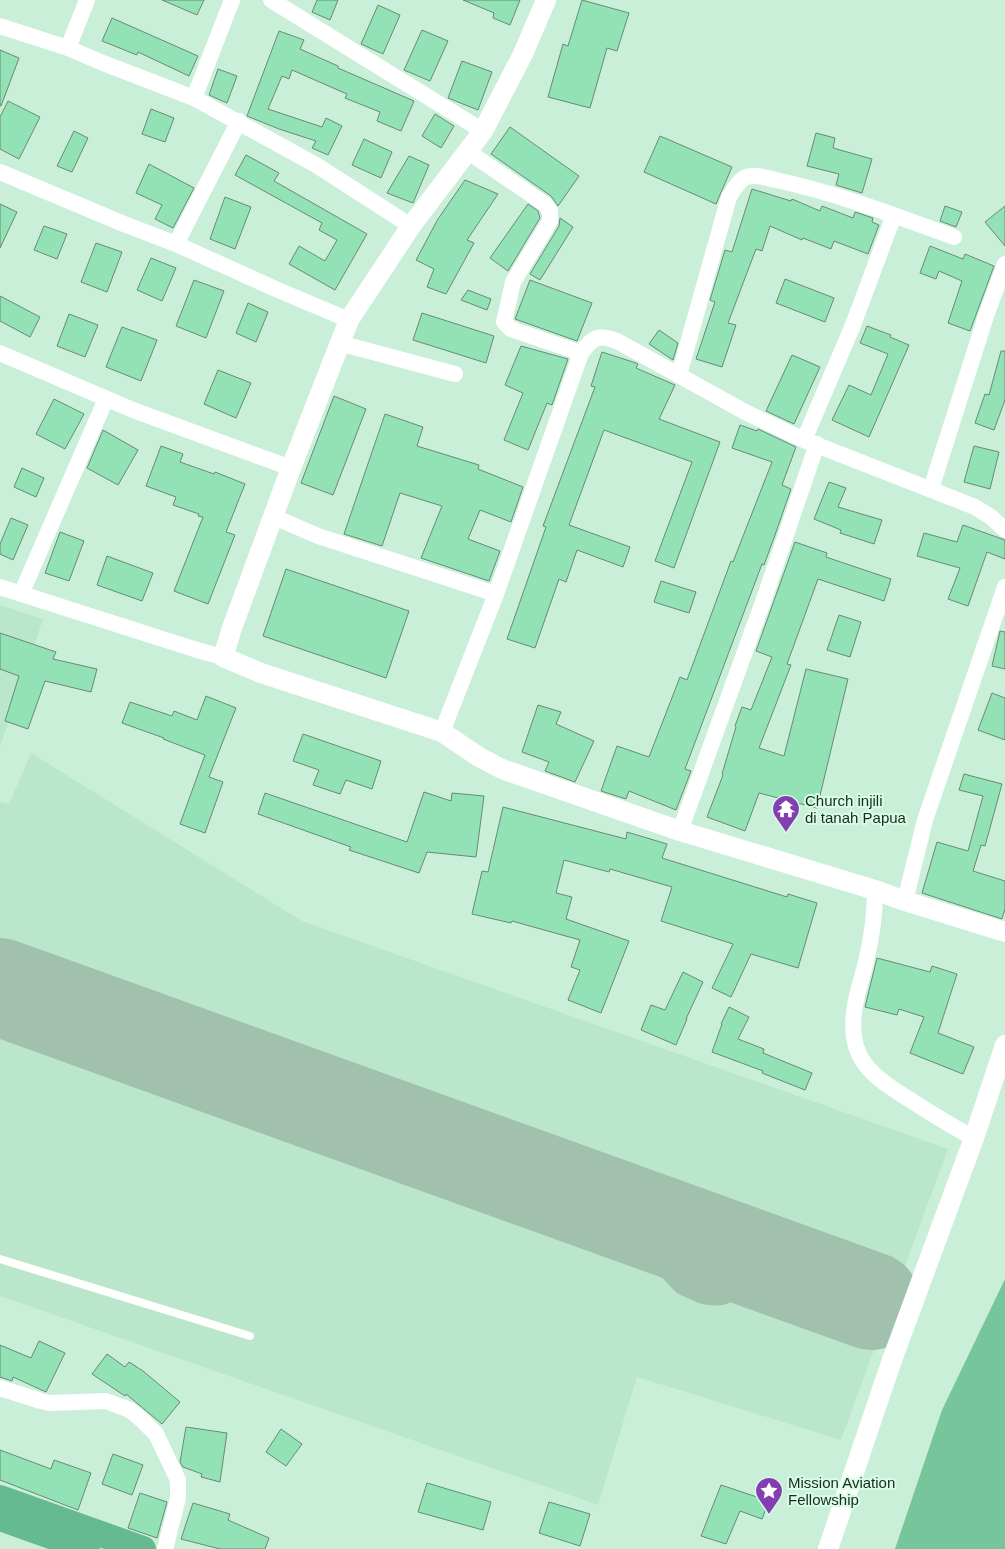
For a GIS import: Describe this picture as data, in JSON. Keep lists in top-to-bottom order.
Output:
{
  "places": {
    "temple": ["Church injili di tanah Papua"],
    "place": ["Mission Aviation Fellowship"]
  }
}
